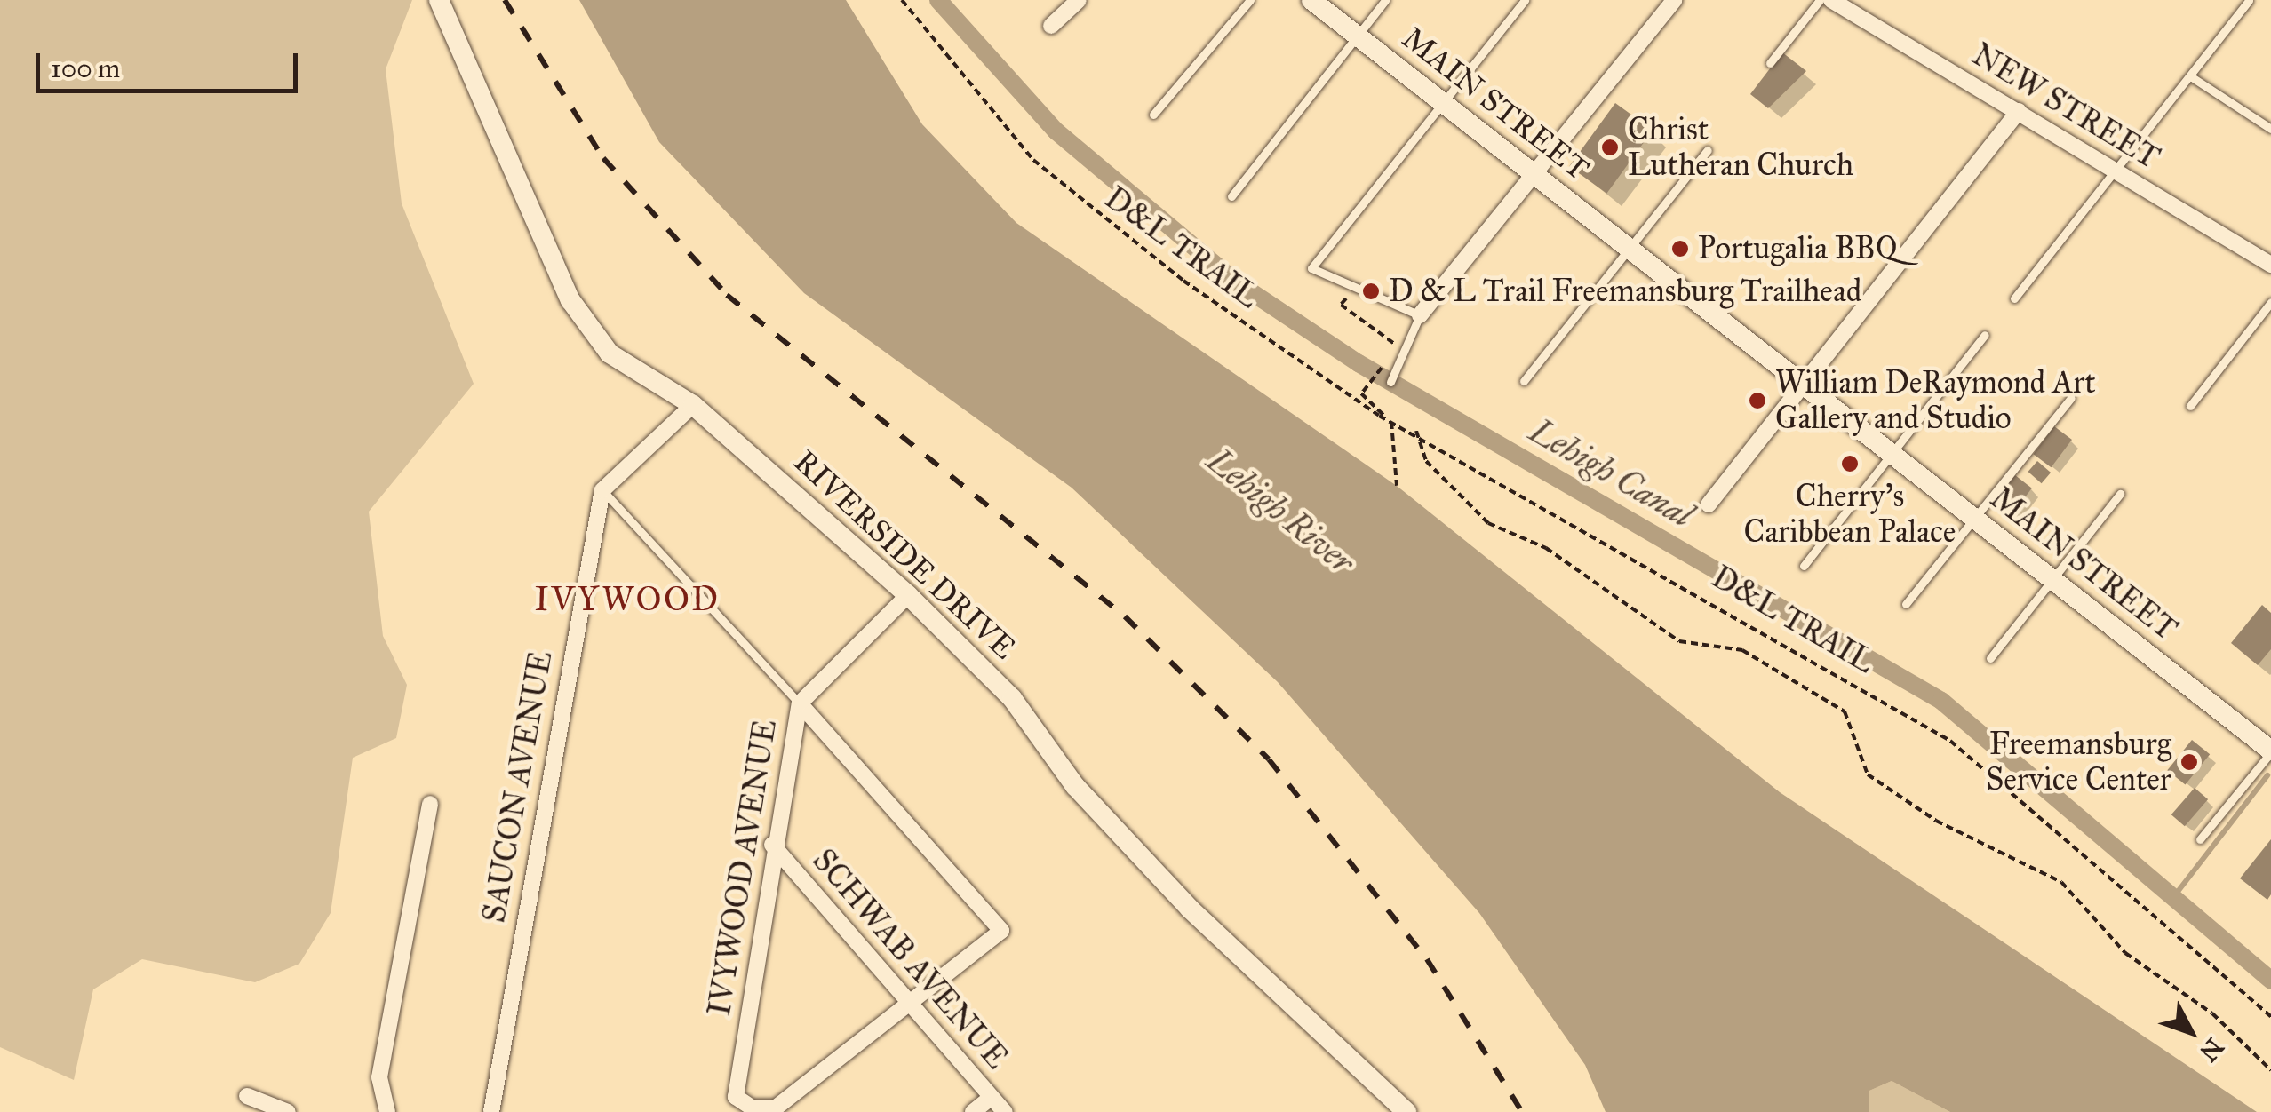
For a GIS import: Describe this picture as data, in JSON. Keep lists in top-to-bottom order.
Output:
{
  "streets": {
    "street": [
      "MAIN STREET",
      "NEW STREET",
      "RIVERSIDE DRIVE",
      "SAUCON AVENUE",
      "IVYWOOD AVENUE",
      "SCHWAB AVENUE"
    ],
    "path": ["D&L TRAIL"]
  },
  "crossings": [
    ["RIVERSIDE DRIVE", "IVYWOOD AVENUE"],
    ["IVYWOOD AVENUE", "SCHWAB AVENUE"]
  ],
  "districts": ["IVYWOOD"],
  "water": ["Lehigh Canal", "Lehigh River"],
  "places": [
    "Christ Lutheran Church",
    "Portugalia BBQ",
    "D & L Trail Freemansburg Trailhead",
    "William DeRaymond Art Gallery and Studio",
    "Cherry's Caribbean Palace",
    "Freemansburg Service Center"
  ],
  "scale_bar": "100 m",
  "north": "bottom right"
}
